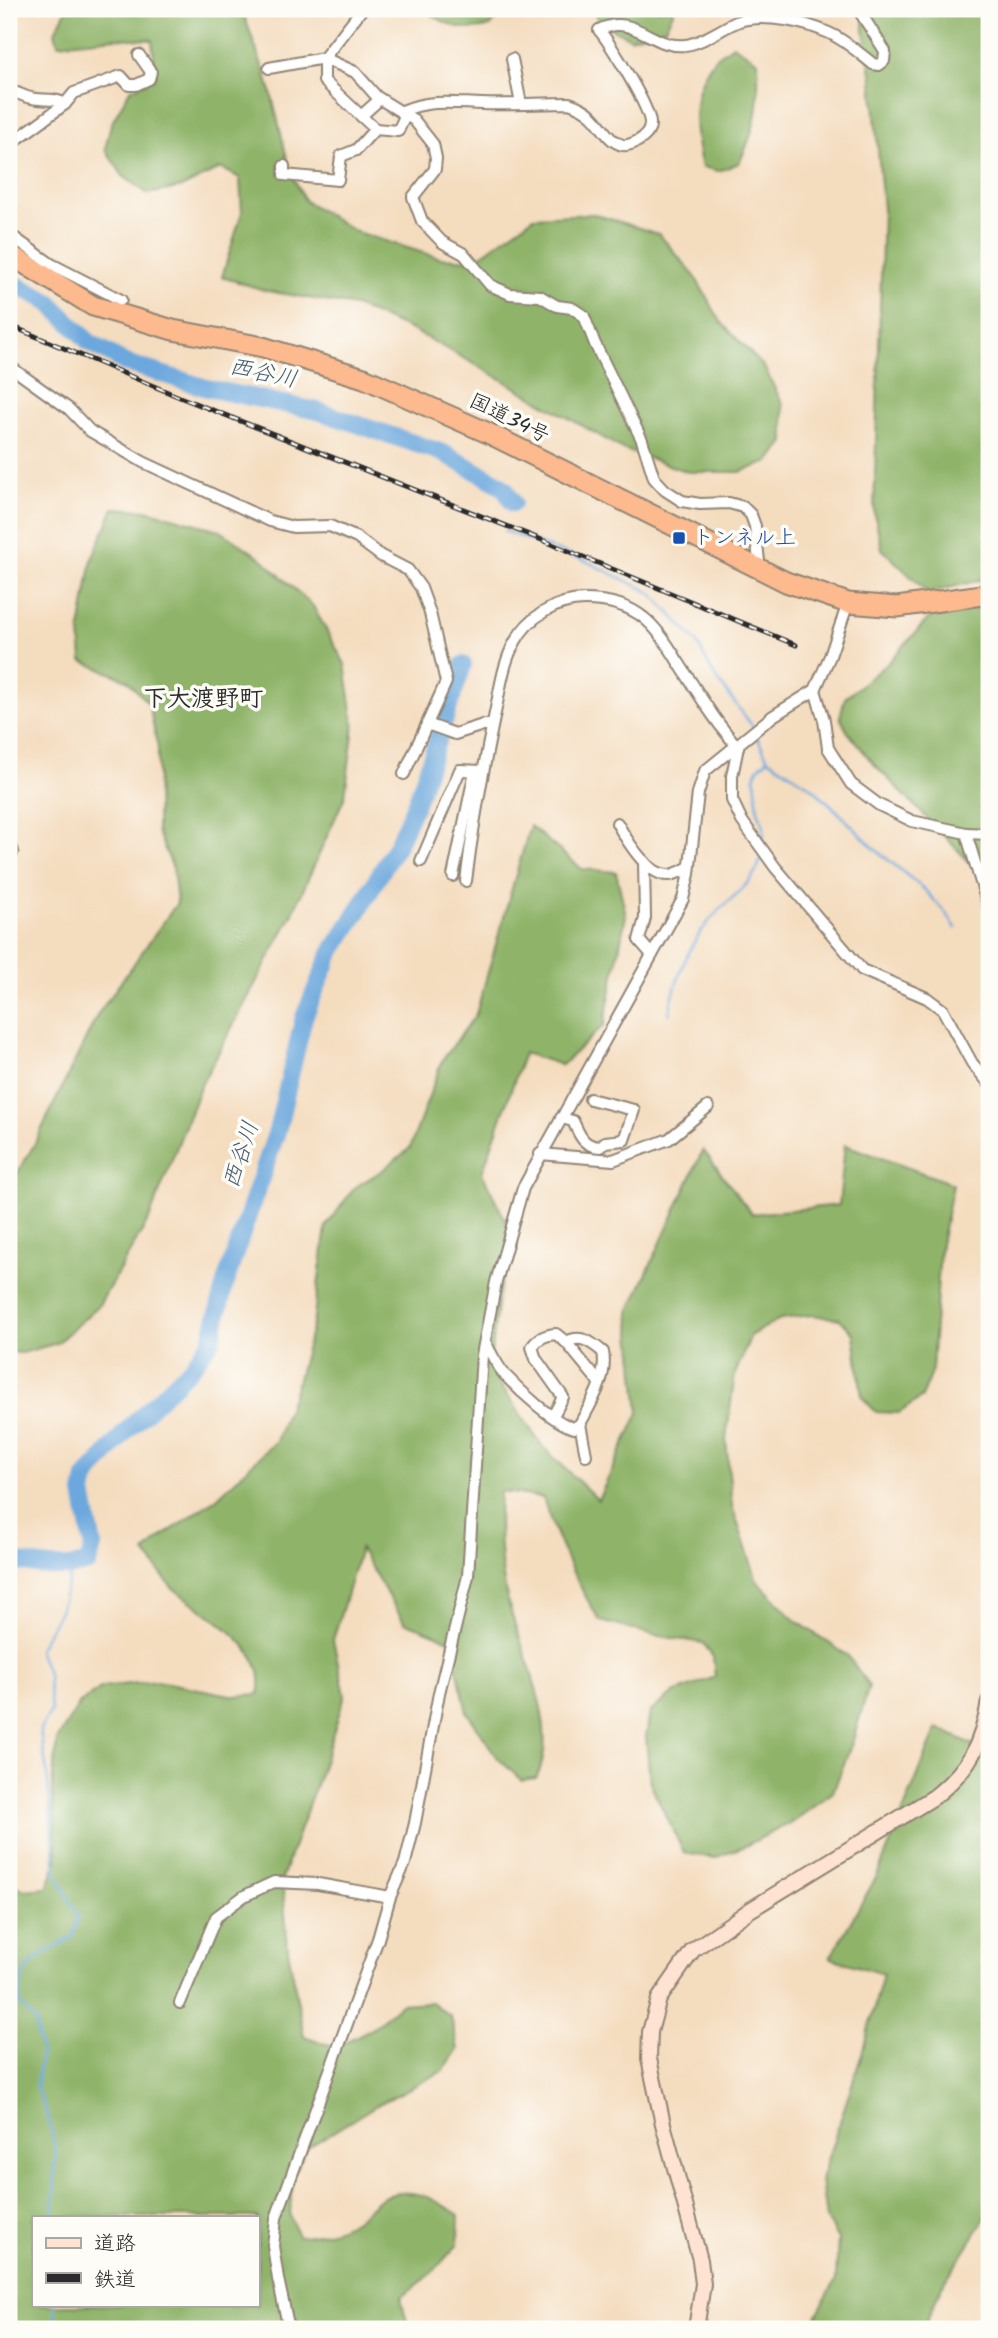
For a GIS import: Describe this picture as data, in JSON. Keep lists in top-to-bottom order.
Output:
{
  "streets": {
    "highway": ["国道34号"]
  },
  "districts": ["下大渡野町"],
  "water": ["西谷川"],
  "places": {
    "transit": ["トンネル上"]
  },
  "legend": ["道路", "鉄道"]
}
